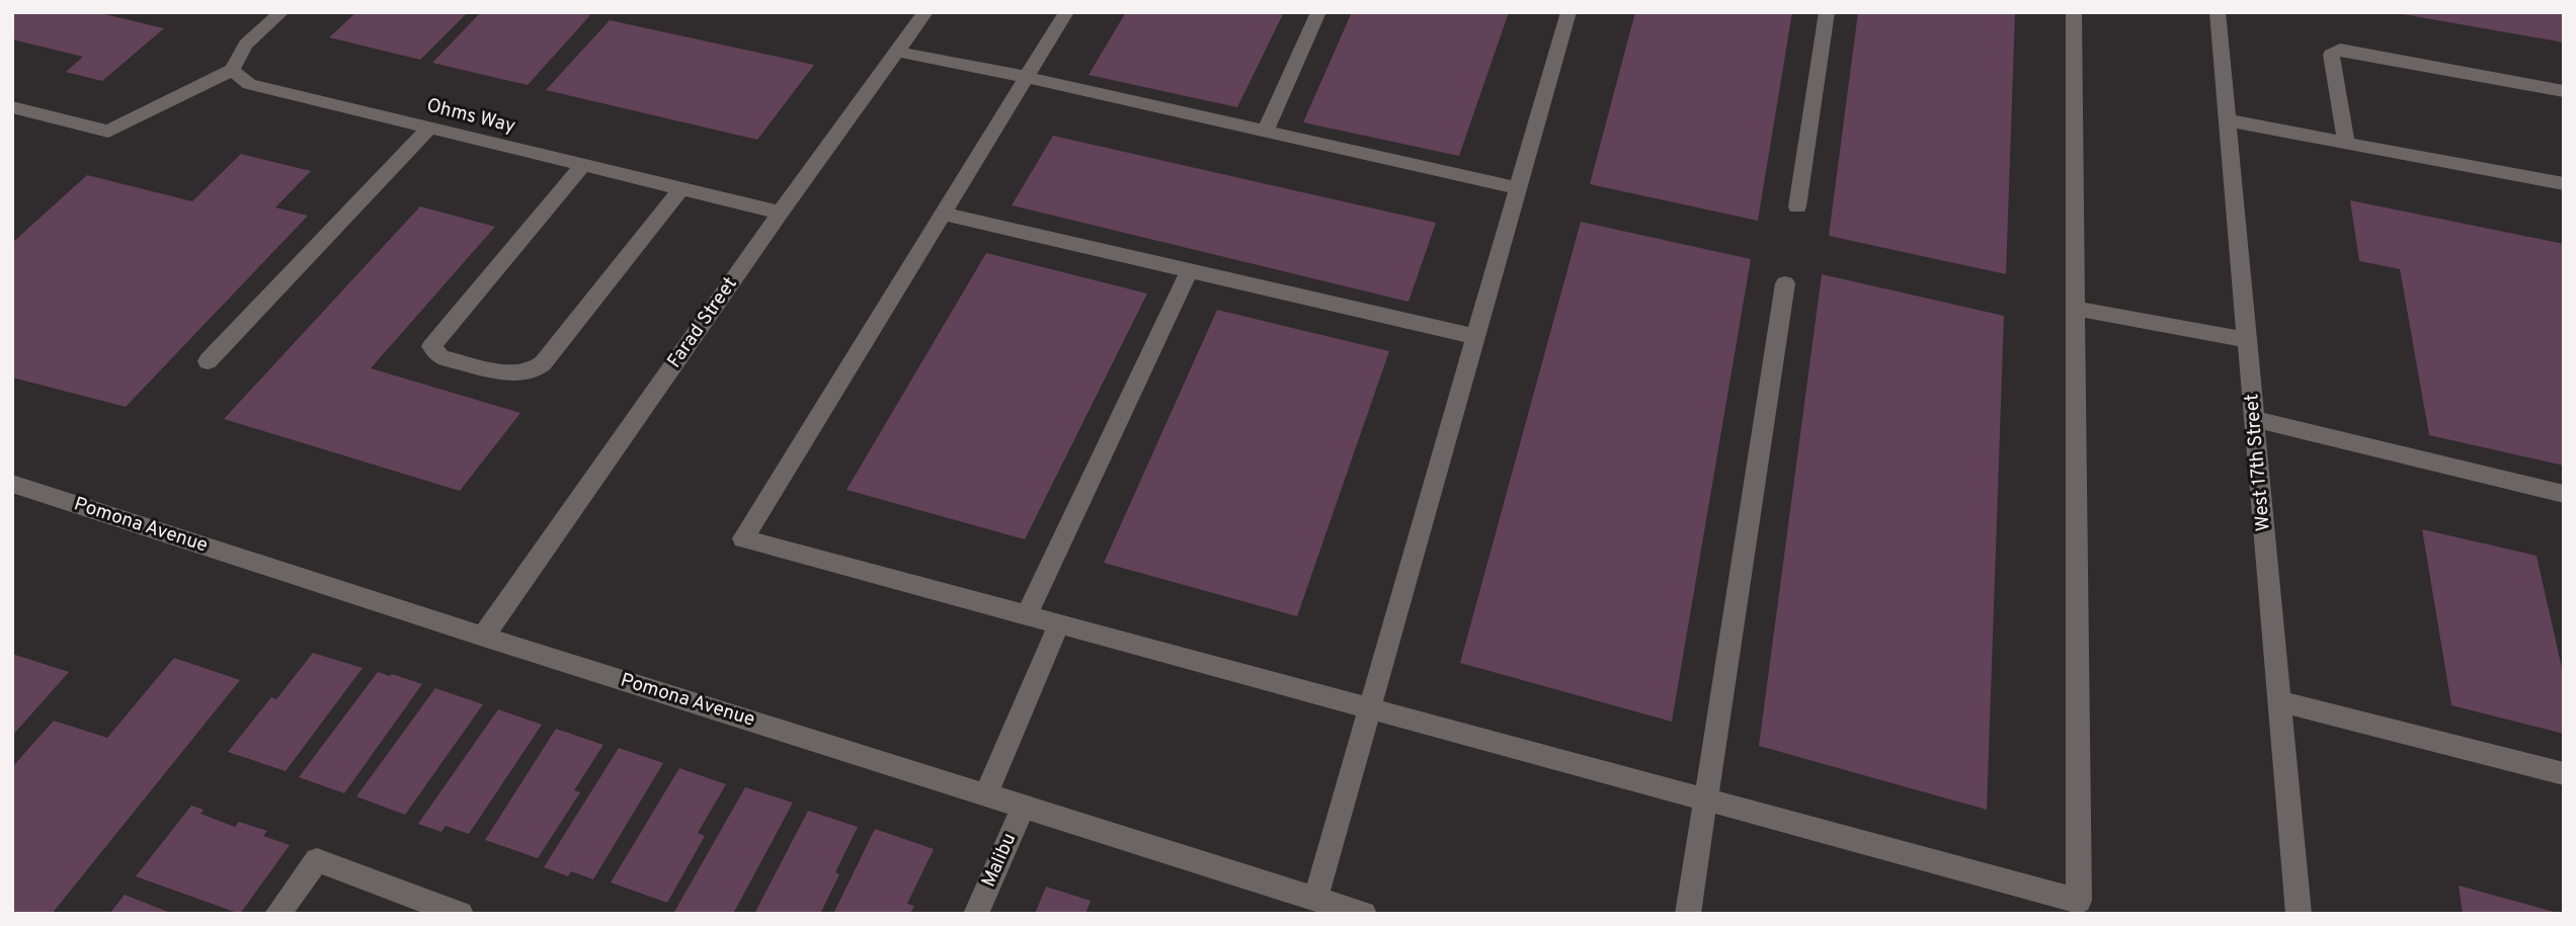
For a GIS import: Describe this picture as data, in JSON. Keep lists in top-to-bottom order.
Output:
{
  "streets": {
    "street": [
      "Ohms Way",
      "Farad Street",
      "West 17th Street",
      "Pomona Avenue",
      "Malibu"
    ]
  },
  "crossings": [
    ["Ohms Way", "Farad Street"],
    ["Farad Street", "Pomona Avenue"],
    ["Pomona Avenue", "Malibu"]
  ]
}
